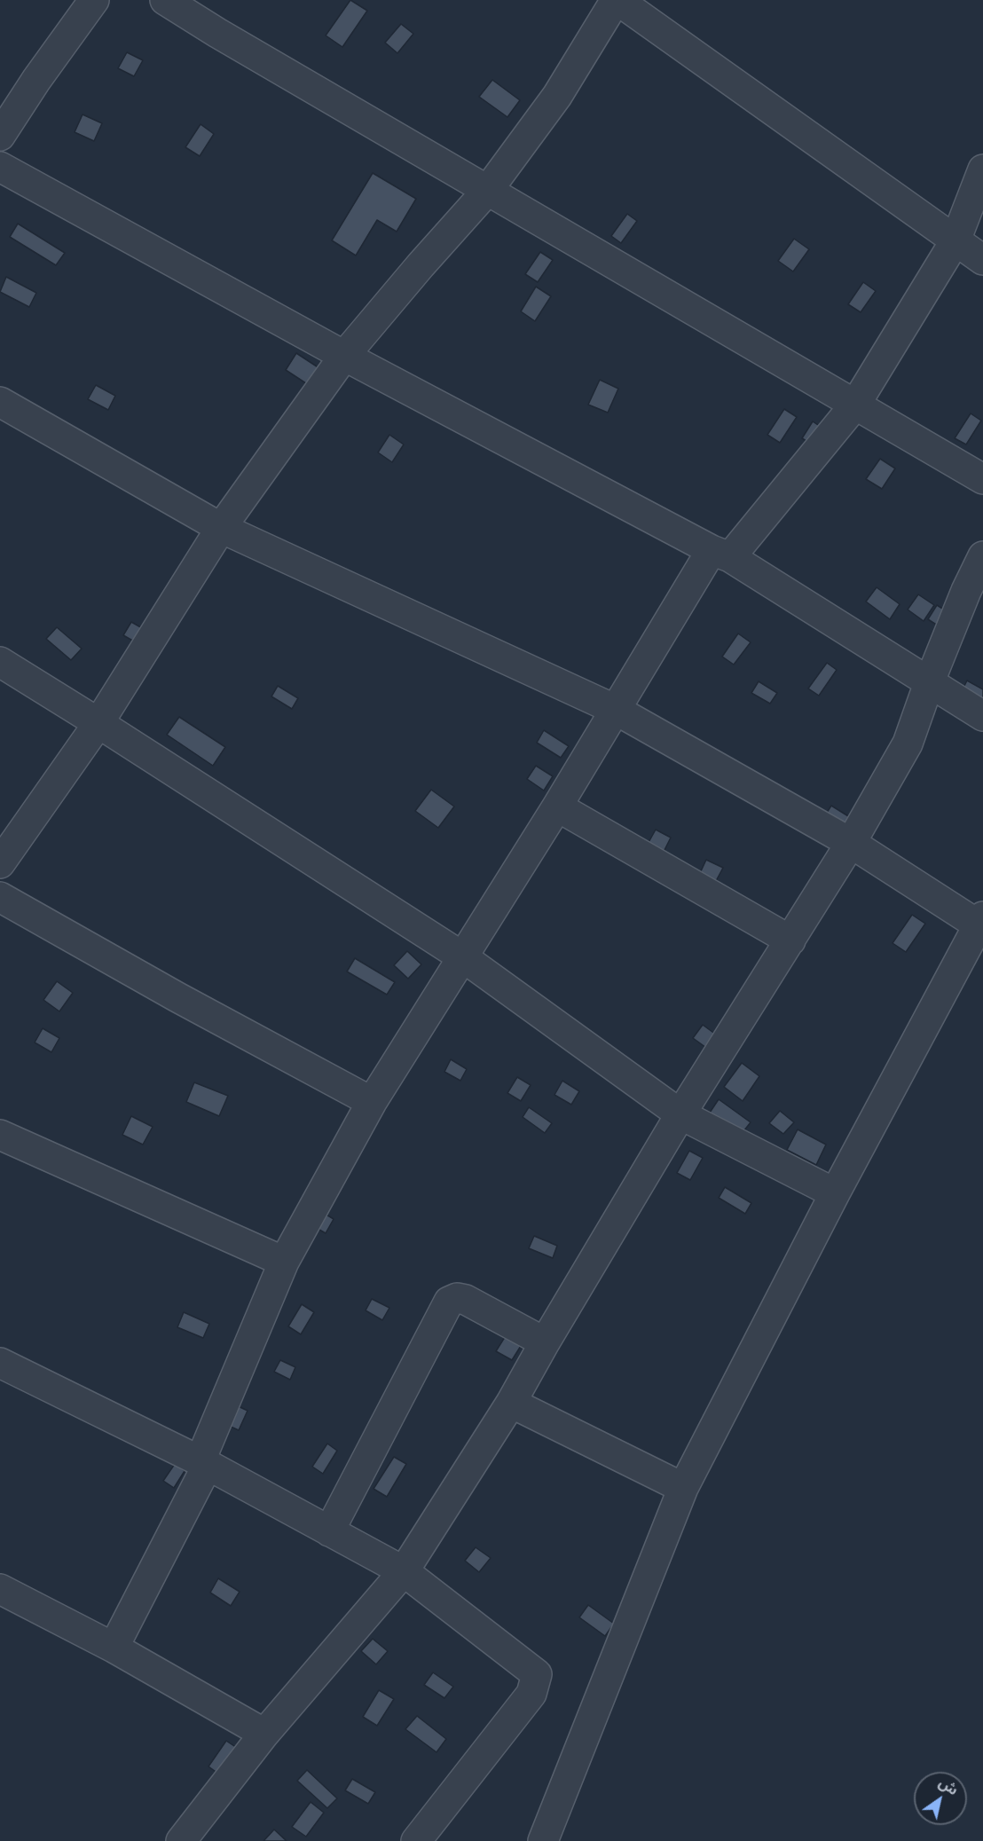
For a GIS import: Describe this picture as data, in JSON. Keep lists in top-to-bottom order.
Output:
{
  "north": "top right"
}
